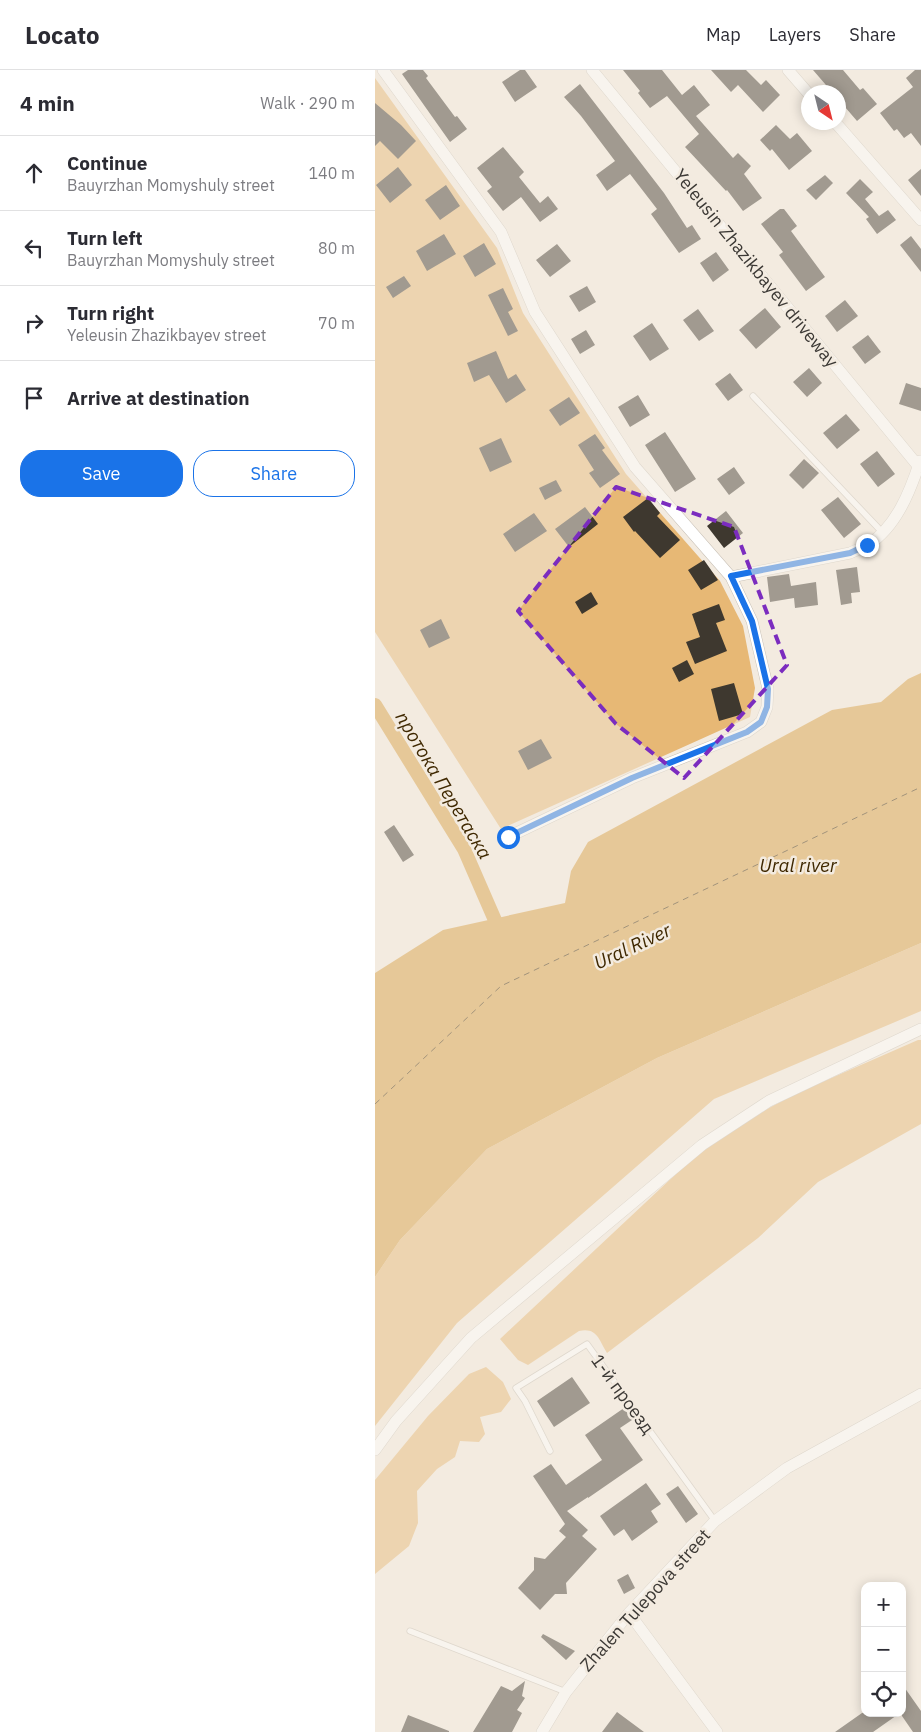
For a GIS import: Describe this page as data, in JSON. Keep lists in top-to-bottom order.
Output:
{
  "streets": {
    "street": ["Yeleusin Zhazikbayev driveway", "Zhalen Tulepova street"],
    "lane": ["1-й проезд"]
  },
  "crossings": [
    ["1-й проезд", "Zhalen Tulepova street"]
  ],
  "water": ["протока Перетаска", "Ural river", "Ural River"],
  "north": "bottom right",
  "page": {
    "header": "Locato",
    "nav": ["Map", "Layers", "Share"],
    "heading": ["4 min", "Walk · 290 m"],
    "list": [
      ["Continue", "Bauyrzhan Momyshuly street", "140 m"],
      ["Turn left", "Bauyrzhan Momyshuly street", "80 m"],
      ["Turn right", "Yeleusin Zhazikbayev street", "70 m"],
      "Arrive at destination"
    ],
    "buttons": ["Save", "Share"],
    "map_buttons": ["+", "−"]
  }
}
